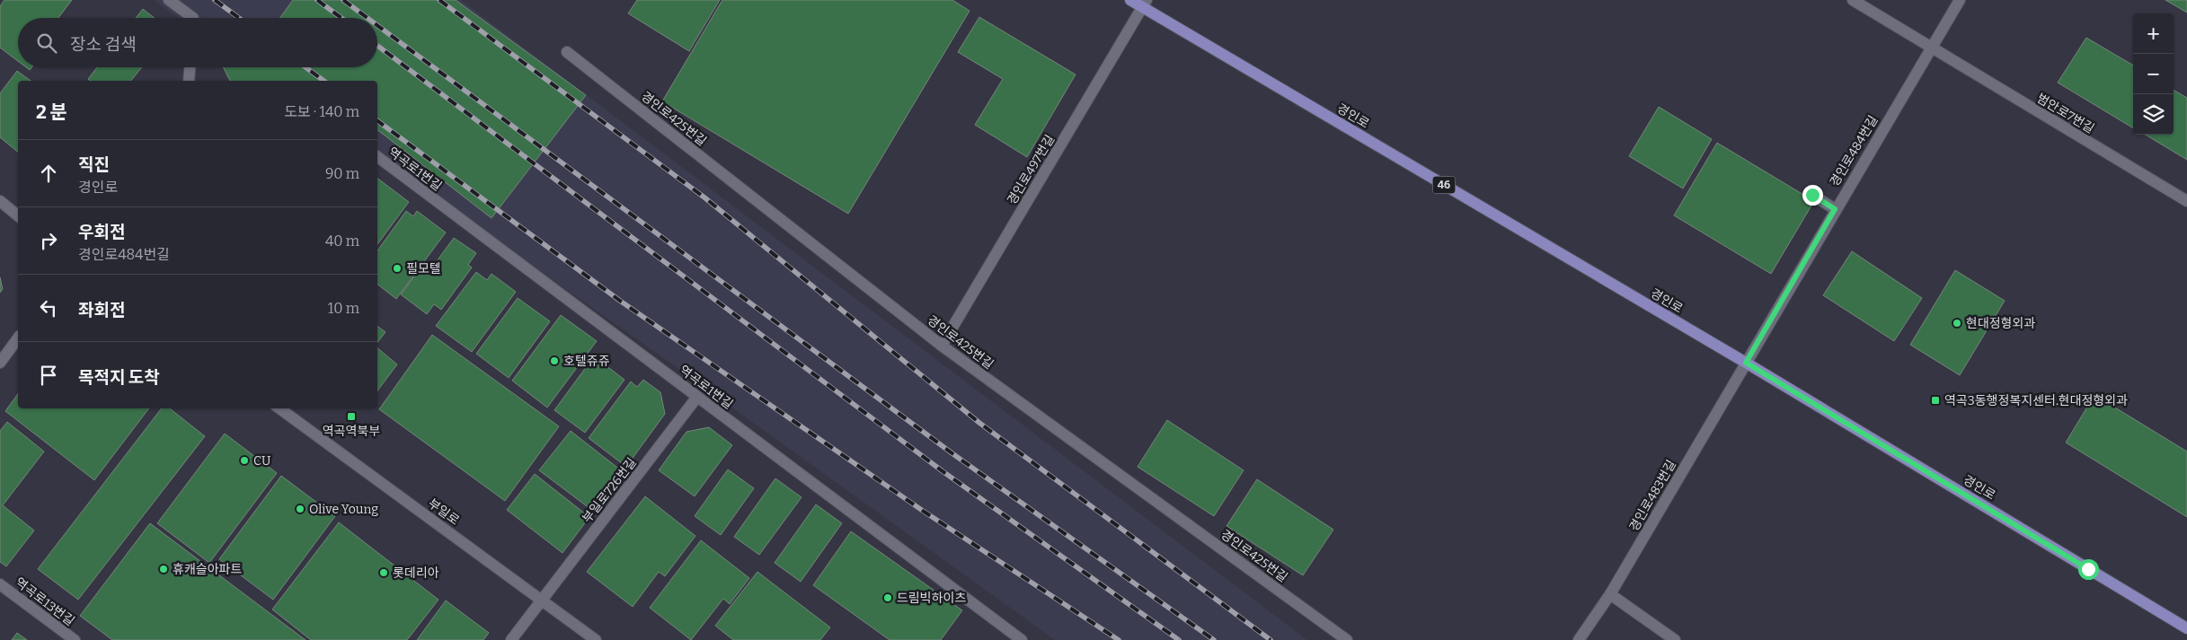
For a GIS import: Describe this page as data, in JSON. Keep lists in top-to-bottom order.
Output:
{
  "streets": {
    "main road": ["경인로", "46"],
    "street": [
      "범안로7번길",
      "경인로425번길",
      "경인로484번길",
      "역곡로1번길",
      "경인로497번길",
      "부일로726번길",
      "경인로483번길",
      "부일로",
      "역곡로13번길"
    ]
  },
  "crossings": [
    ["범안로7번길", "경인로484번길"],
    ["경인로", "경인로484번길"],
    ["경인로", "경인로497번길"],
    ["경인로", "경인로483번길"],
    ["경인로425번길", "경인로497번길"],
    ["경인로484번길", "경인로483번길"],
    ["역곡로1번길", "부일로726번길"],
    ["부일로726번길", "부일로"]
  ],
  "places": {
    "other": [
      "필모텔",
      "현대정형외과",
      "호텔쥬쥬",
      "CU",
      "Olive Young",
      "휴캐슬아파트",
      "롯데리아",
      "드림빅하이츠"
    ],
    "transit": ["역곡3동행정복지센터.현대정형외과", "역곡역북부"]
  },
  "page": {
    "map_buttons": ["+", "−"],
    "search": "장소 검색",
    "heading": ["2 분", "도보 · 140 m"],
    "list": [
      ["직진", "경인로", "90 m"],
      ["우회전", "경인로484번길", "40 m"],
      ["좌회전", "10 m"],
      "목적지 도착"
    ]
  }
}
